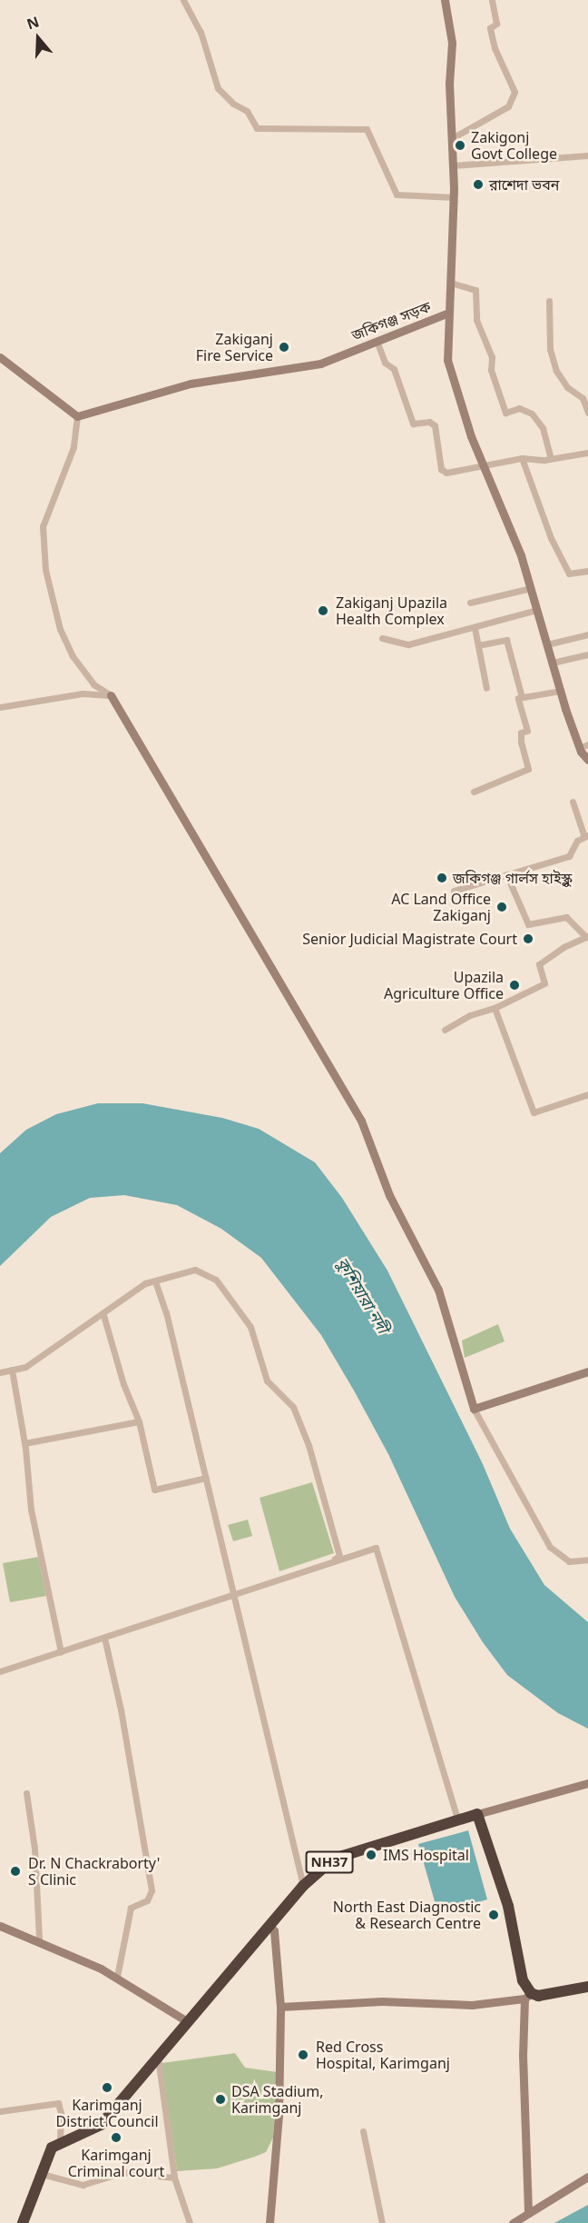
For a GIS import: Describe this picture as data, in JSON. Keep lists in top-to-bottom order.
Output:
{
  "streets": {
    "highway": ["NH37"],
    "street": ["জকিগঞ্জ সড়ক"]
  },
  "water": ["কুশিয়ারা নদী"],
  "places": [
    "Zakigonj Govt College",
    "রাশেদা ভবন",
    "Zakiganj Fire Service",
    "Zakiganj Upazila Health Complex",
    "জকিগঞ্জ গার্লস হাইস্কুল",
    "AC Land Office Zakiganj",
    "Senior Judicial Magistrate Court",
    "Upazila Agriculture Office",
    "IMS Hospital",
    "Dr. N Chackraborty' S Clinic",
    "North East Diagnostic & Research Centre",
    "Red Cross Hospital, Karimganj",
    "Karimganj District Council",
    "DSA Stadium, Karimganj",
    "Karimganj Criminal court"
  ],
  "north": "top"
}
